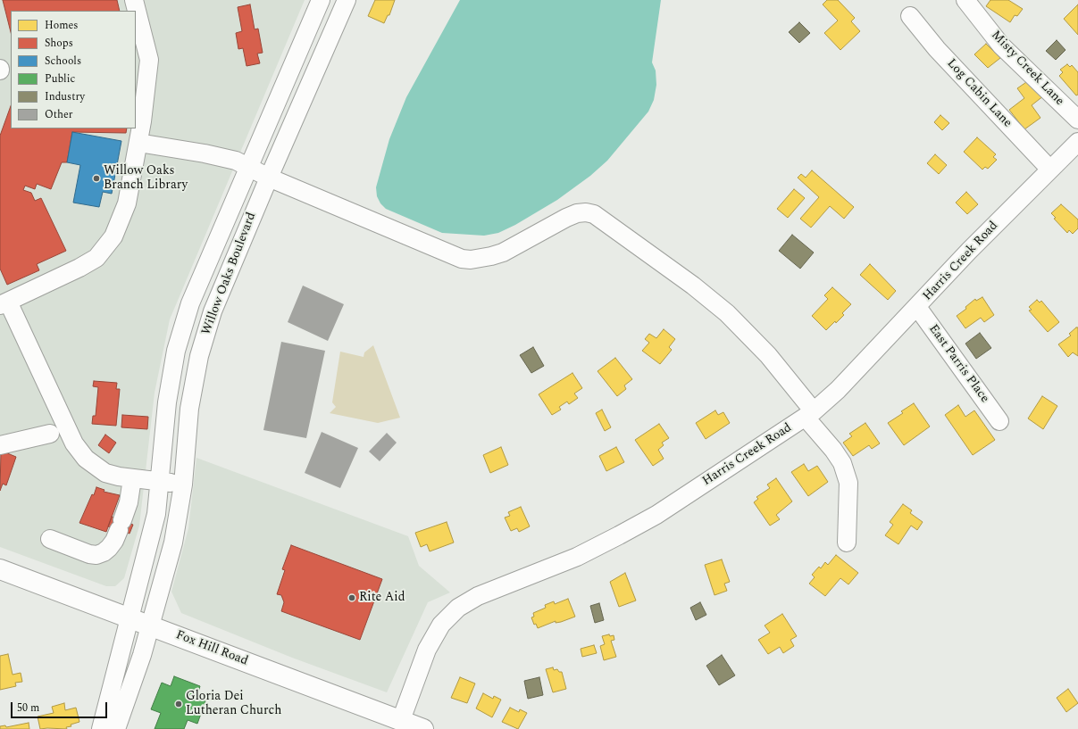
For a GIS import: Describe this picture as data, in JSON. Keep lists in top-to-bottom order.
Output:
{
  "streets": {
    "main road": ["Fox Hill Road"],
    "street": [
      "Misty Creek Lane",
      "Log Cabin Lane",
      "Harris Creek Road",
      "Willow Oaks Boulevard",
      "East Parris Place"
    ]
  },
  "crossings": [
    ["Log Cabin Lane", "Harris Creek Road"],
    ["Harris Creek Road", "East Parris Place"],
    ["Harris Creek Road", "Fox Hill Road"],
    ["Willow Oaks Boulevard", "Fox Hill Road"]
  ],
  "places": ["Willow Oaks Branch Library", "Rite Aid", "Gloria Dei Lutheran Church"],
  "legend": [
    "Homes",
    "Shops",
    "Schools",
    "Public",
    "Industry",
    "Other"
  ],
  "scale_bar": "50 m"
}
